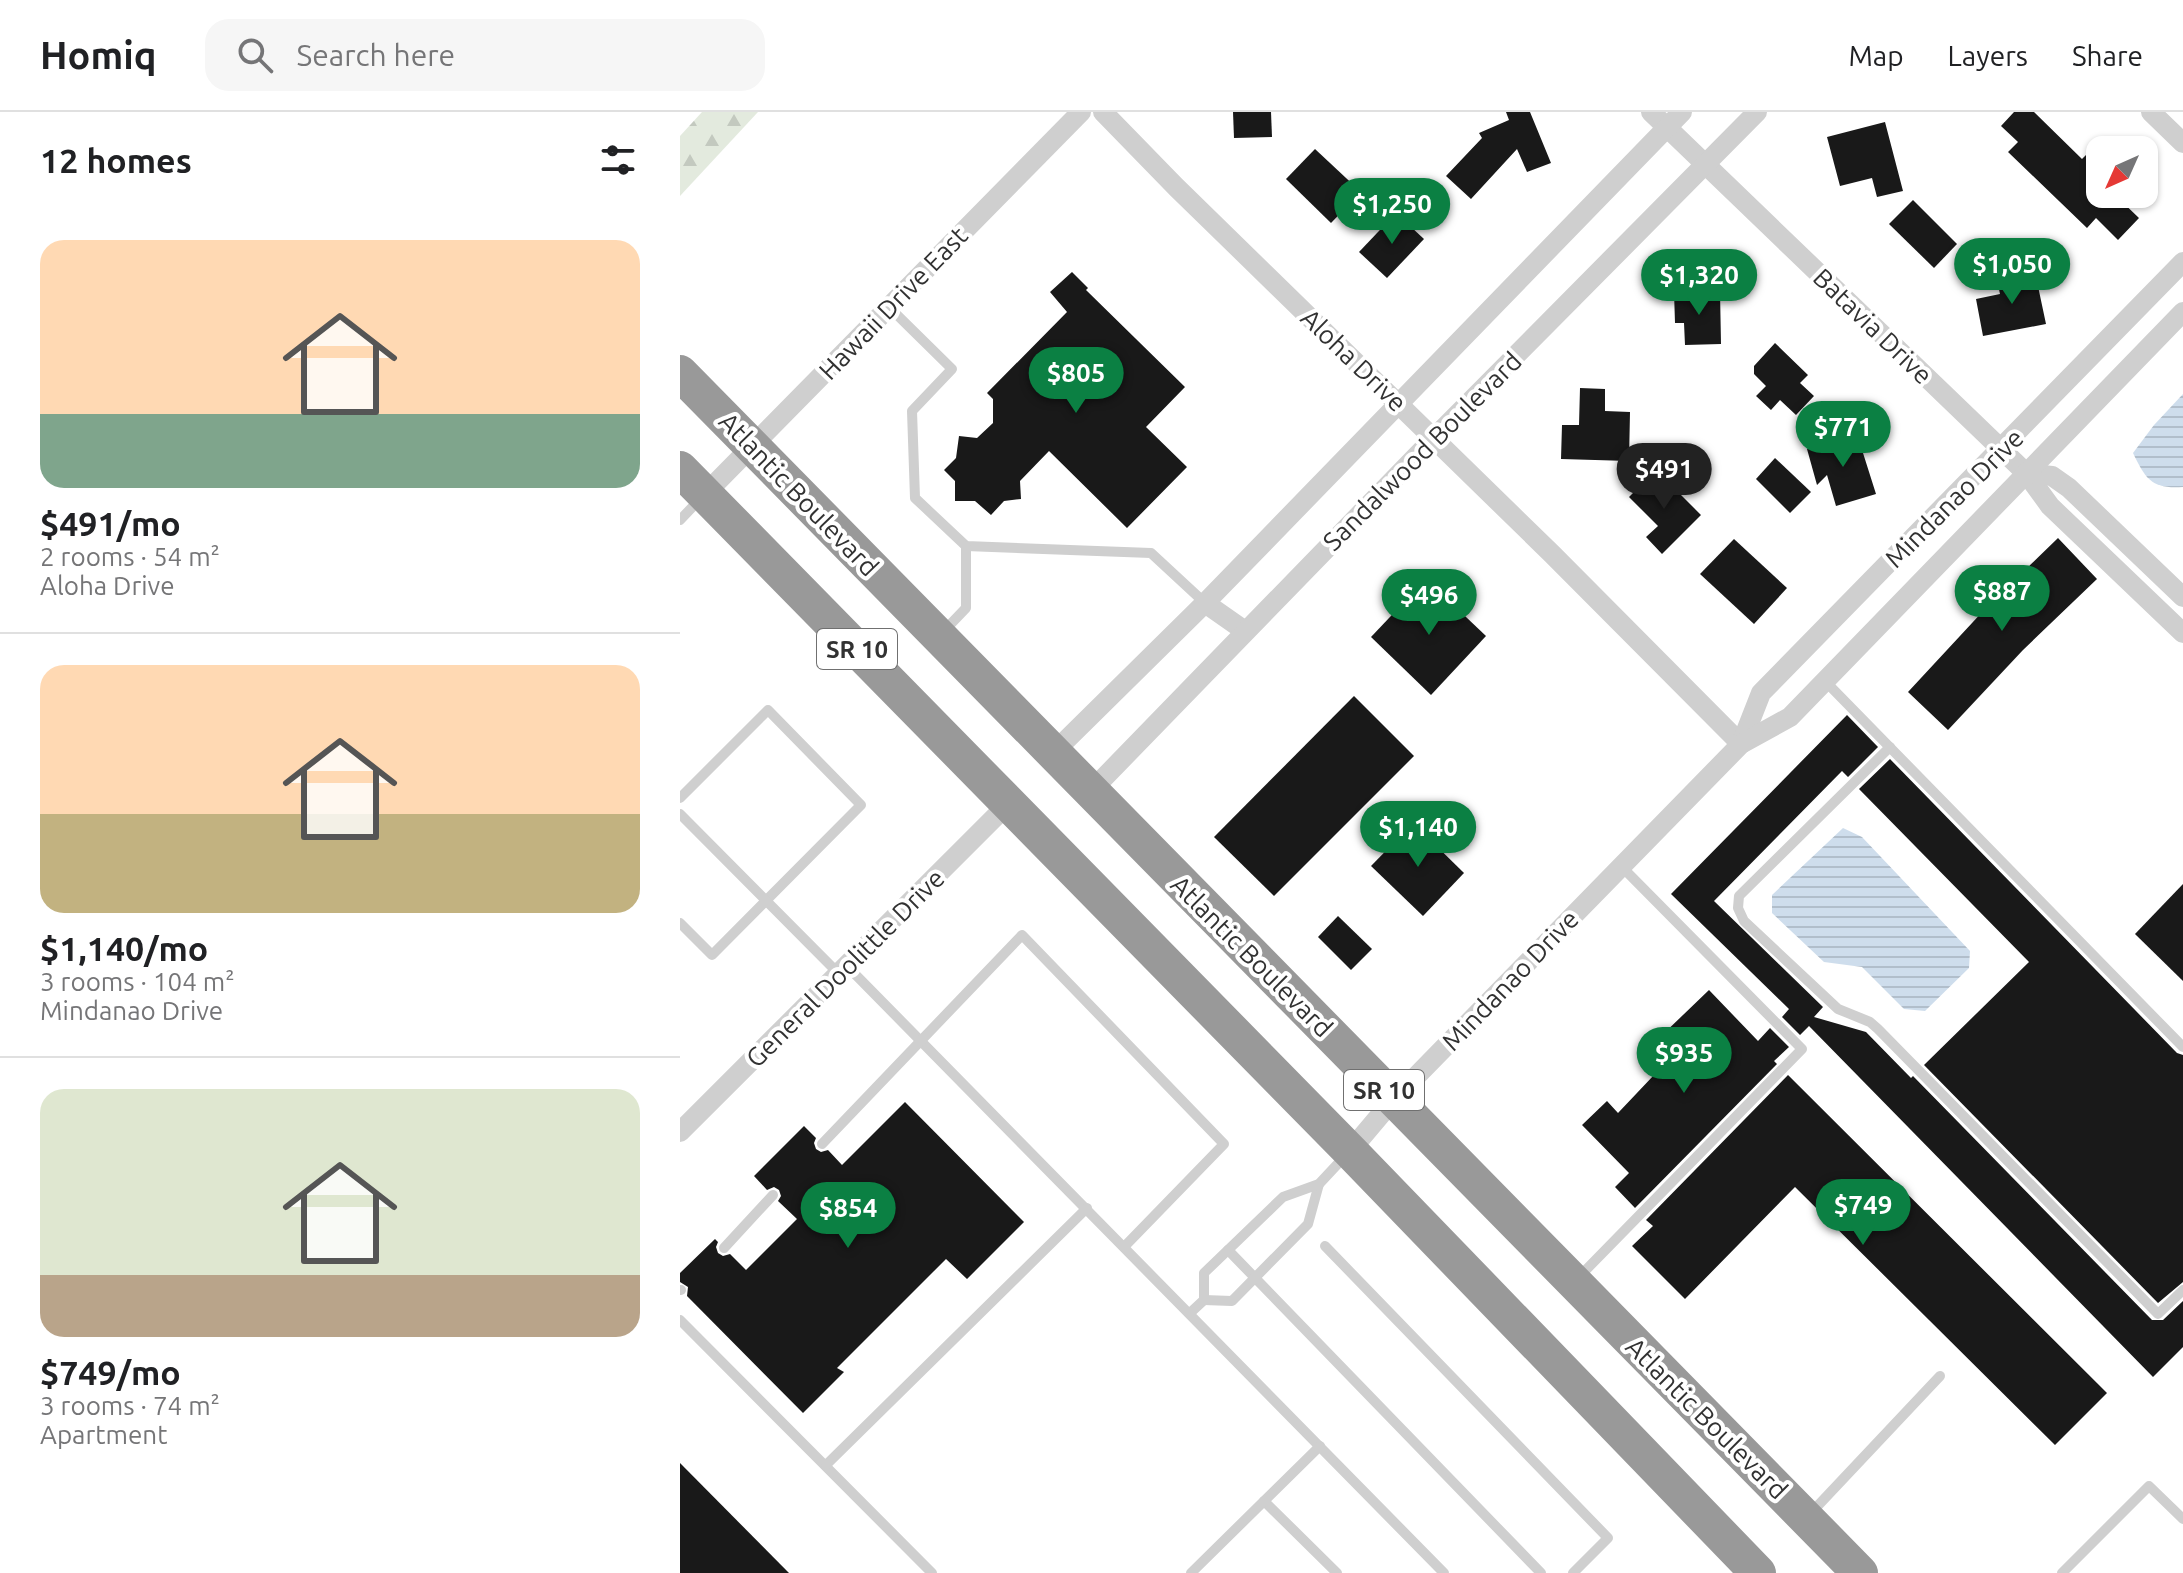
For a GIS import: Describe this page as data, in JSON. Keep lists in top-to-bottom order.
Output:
{
  "streets": {
    "highway": ["Atlantic Boulevard", "SR 10"],
    "street": [
      "Hawaii Drive East",
      "Batavia Drive",
      "Aloha Drive",
      "Sandalwood Boulevard",
      "Mindanao Drive",
      "General Doolittle Drive"
    ]
  },
  "crossings": [
    ["Hawaii Drive East", "Atlantic Boulevard"],
    ["Hawaii Drive East", "SR 10"],
    ["Batavia Drive", "Sandalwood Boulevard"],
    ["Batavia Drive", "Mindanao Drive"],
    ["Aloha Drive", "Sandalwood Boulevard"],
    ["Aloha Drive", "Mindanao Drive"],
    ["Sandalwood Boulevard", "Atlantic Boulevard"],
    ["Atlantic Boulevard", "Mindanao Drive"],
    ["Mindanao Drive", "SR 10"],
    ["SR 10", "General Doolittle Drive"]
  ],
  "north": "bottom left",
  "page": {
    "header": "Homiq",
    "search": "Search here",
    "nav": ["Map", "Layers", "Share"],
    "heading": "12 homes",
    "price": [
      "$1,250",
      "$1,050",
      "$1,320",
      "$805",
      "$771",
      "$491",
      "$887",
      "$496",
      "$1,140",
      "$935",
      "$749",
      "$854"
    ],
    "list": [
      {
        "name": "$491/mo",
        "note": "2 rooms · 54 m² · Aloha Drive"
      },
      {
        "name": "$1,140/mo",
        "note": "3 rooms · 104 m² · Mindanao Drive"
      },
      {
        "name": "$749/mo",
        "note": "3 rooms · 74 m² · Apartment"
      }
    ]
  }
}
